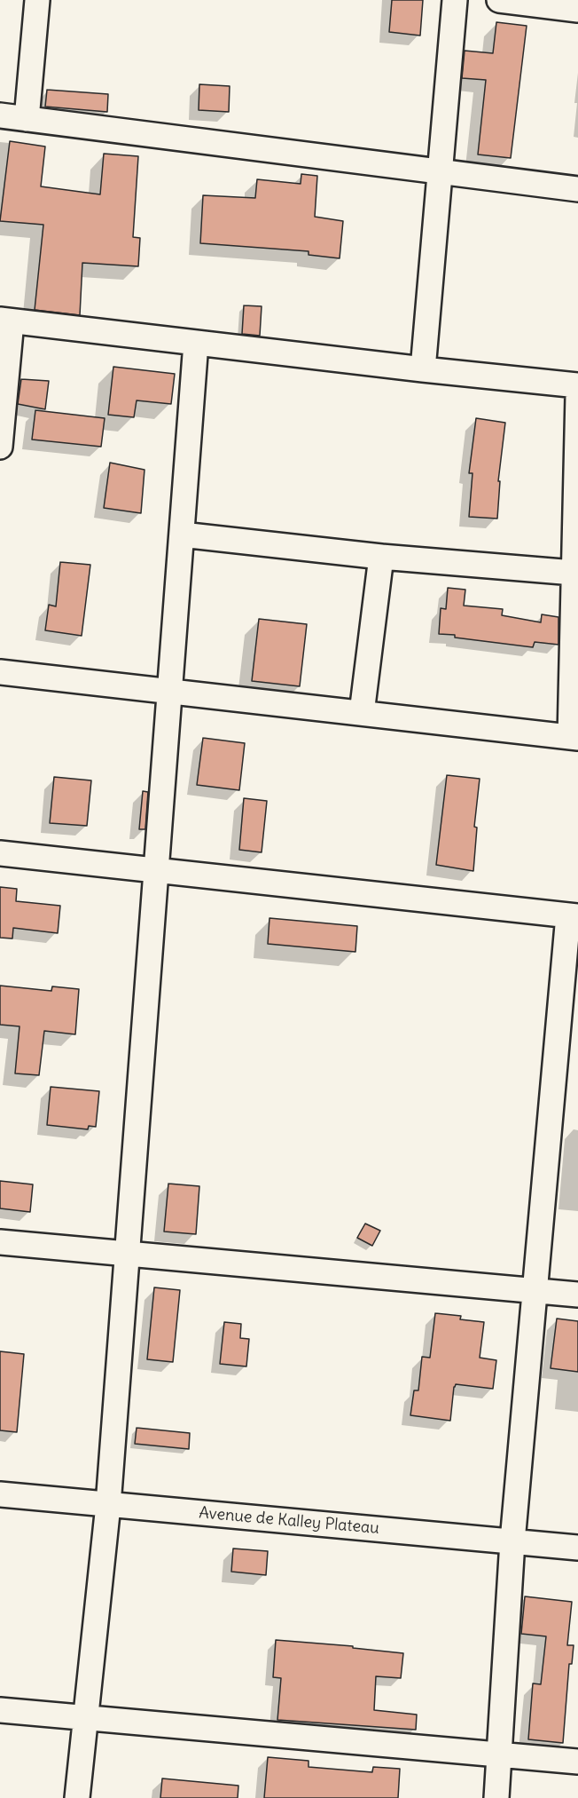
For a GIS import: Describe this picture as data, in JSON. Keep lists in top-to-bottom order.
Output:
{
  "streets": {
    "street": ["Avenue de Kalley Plateau"]
  }
}
